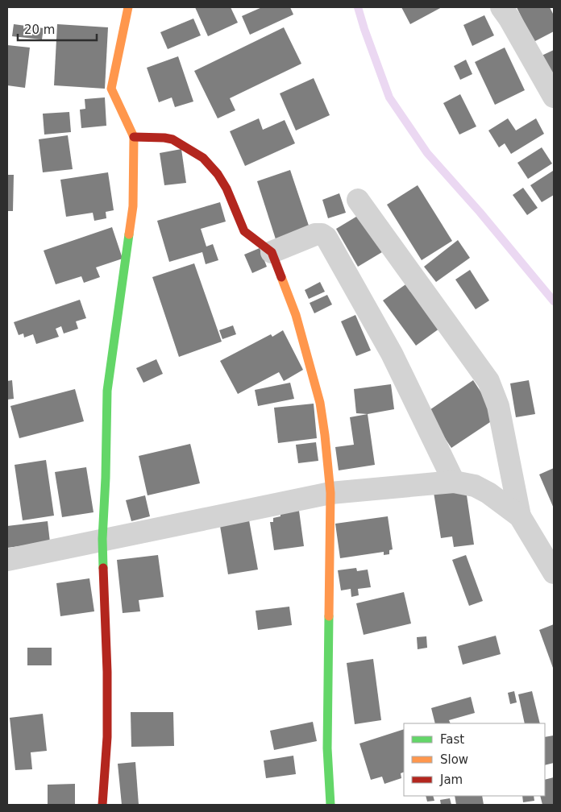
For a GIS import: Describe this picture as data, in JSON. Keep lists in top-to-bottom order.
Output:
{
  "legend": ["Fast", "Slow", "Jam"],
  "scale_bar": "20 m"
}
